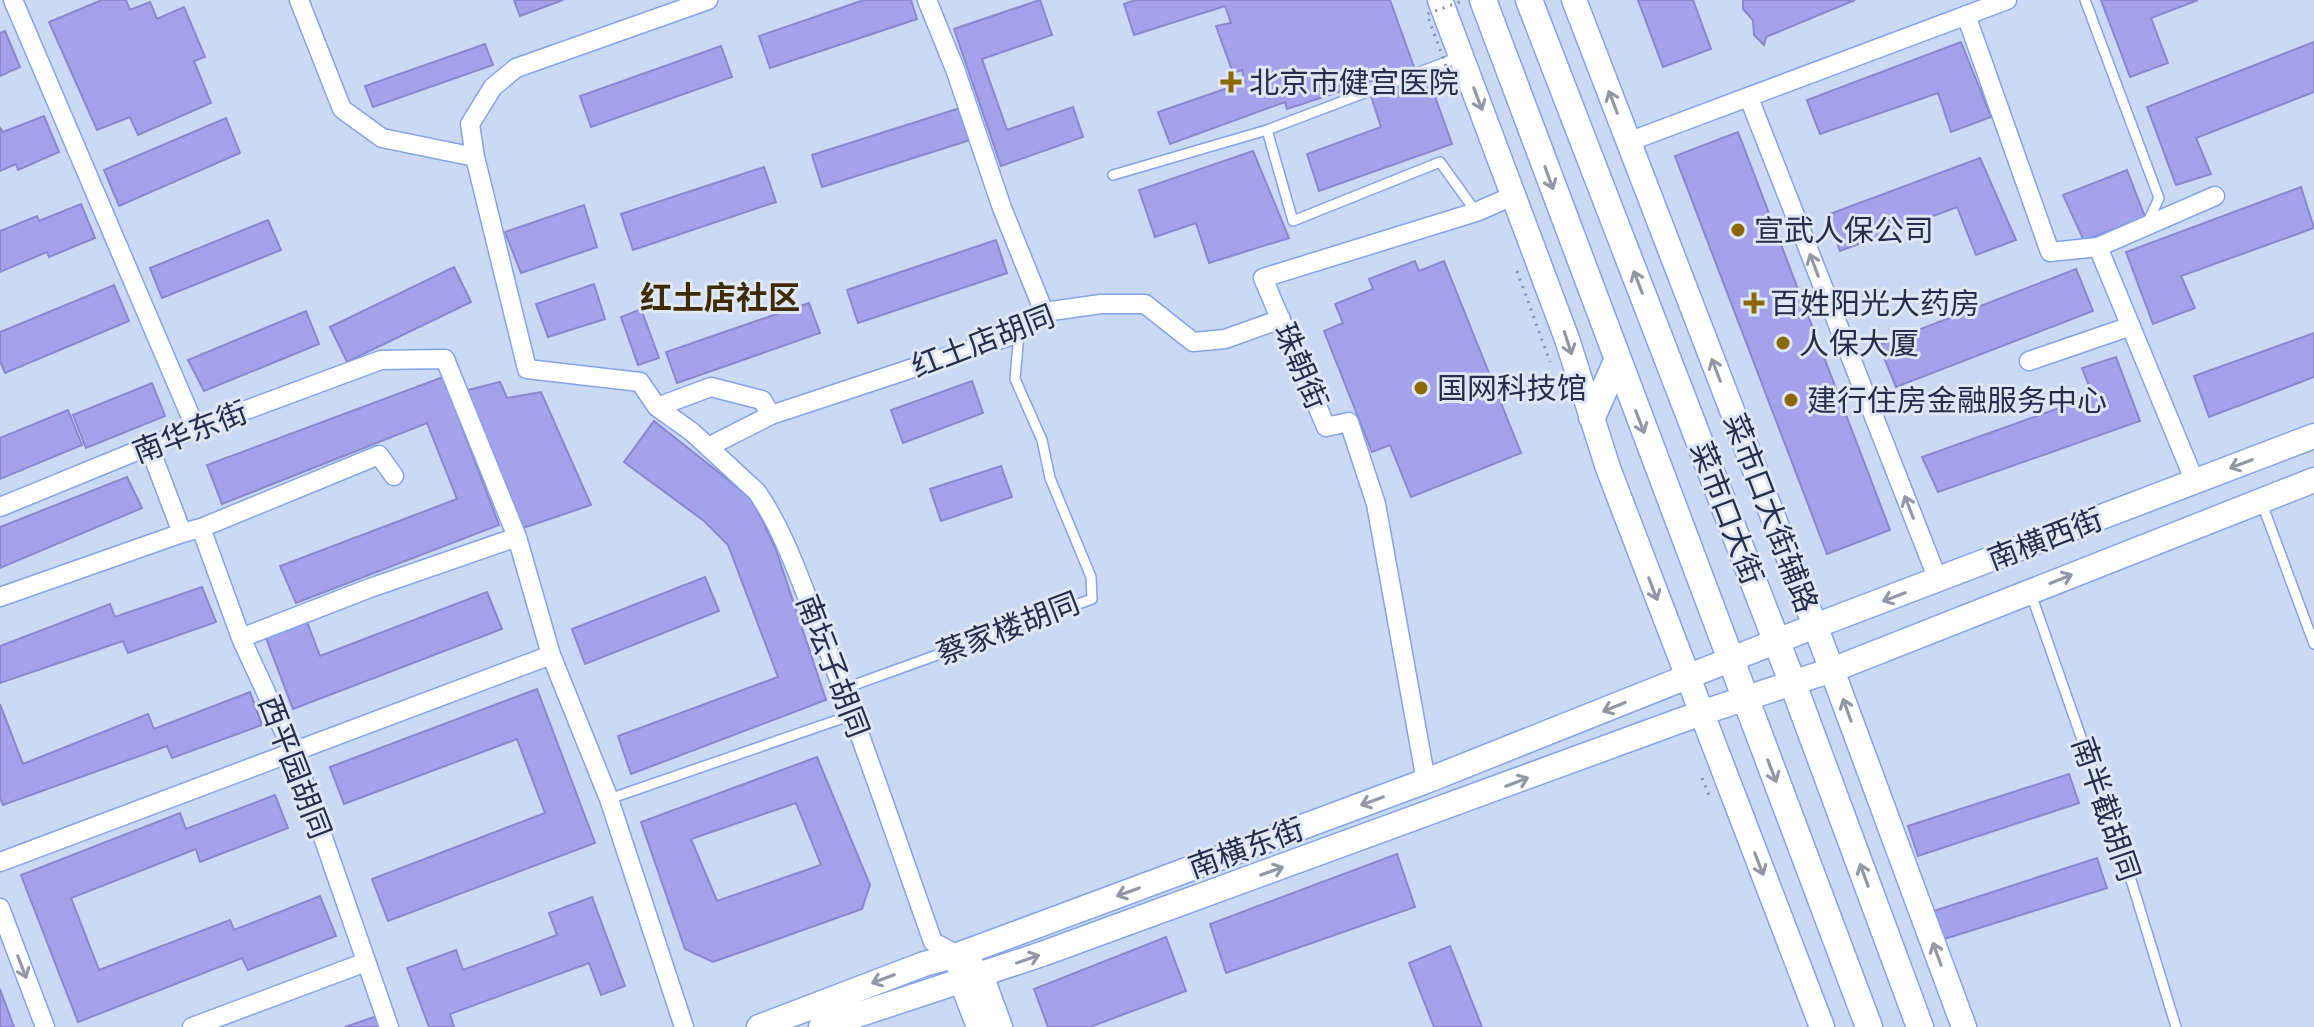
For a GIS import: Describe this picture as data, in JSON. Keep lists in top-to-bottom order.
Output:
{
  "streets": {
    "main road": [
      "菜市口大街",
      "菜市口大街辅路",
      "南横西街",
      "南横东街"
    ],
    "street": [
      "红土店胡同",
      "珠朝街",
      "南华东街",
      "南坛子胡同",
      "西平园胡同"
    ],
    "lane": ["蔡家楼胡同", "南半截胡同"]
  },
  "crossings": [
    ["红土店胡同", "珠朝街"],
    ["红土店胡同", "蔡家楼胡同"],
    ["红土店胡同", "南坛子胡同"],
    ["珠朝街", "南横东街"],
    ["菜市口大街", "南横西街"],
    ["菜市口大街", "南横东街"],
    ["菜市口大街辅路", "南横西街"],
    ["南横西街", "南半截胡同"],
    ["南横西街", "南横东街"],
    ["蔡家楼胡同", "南坛子胡同"],
    ["南坛子胡同", "南横东街"]
  ],
  "districts": ["红土店社区"],
  "places": {
    "health": ["北京市健宫医院", "百姓阳光大药房"],
    "other": [
      "宣武人保公司",
      "人保大厦",
      "国网科技馆",
      "建行住房金融服务中心"
    ]
  }
}
